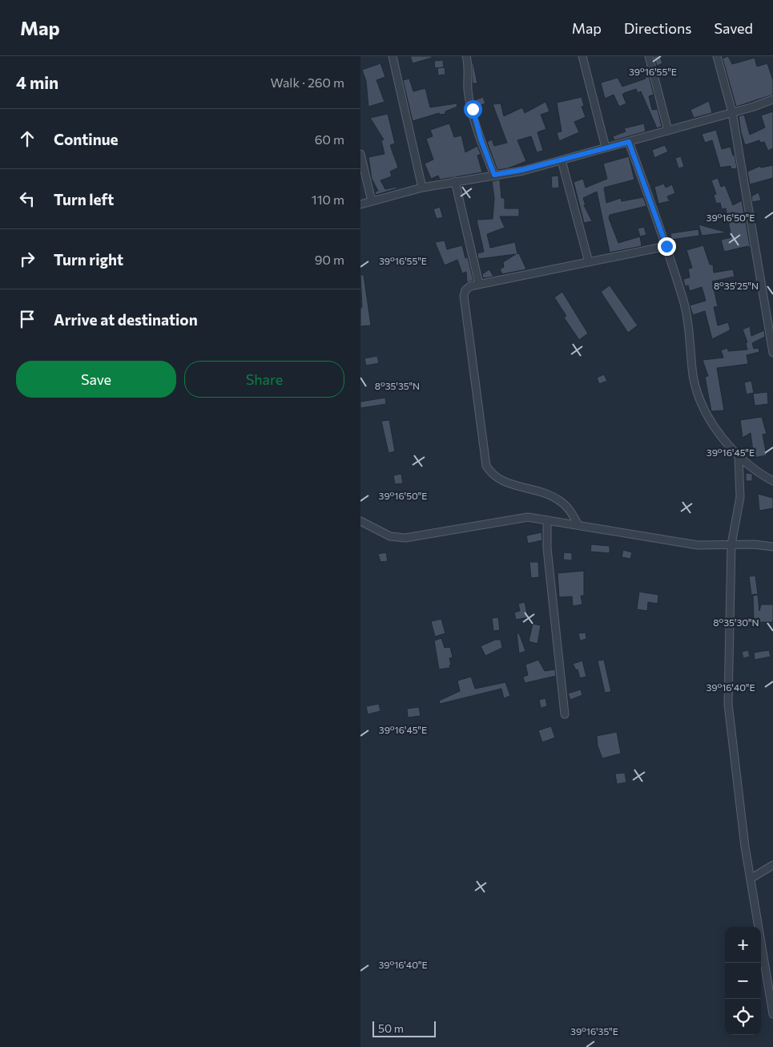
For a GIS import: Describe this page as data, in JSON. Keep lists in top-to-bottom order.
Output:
{
  "scale_bar": "50 m",
  "page": {
    "header": "Map",
    "nav": ["Map", "Directions", "Saved"],
    "heading": ["4 min", "Walk · 260 m"],
    "list": [
      ["Continue", "60 m"],
      ["Turn left", "110 m"],
      ["Turn right", "90 m"],
      "Arrive at destination"
    ],
    "buttons": ["Save", "Share"],
    "map_buttons": ["+", "−"],
    "scale": "50 m"
  },
  "coordinates": [
    "39°16'55\"E",
    "39°16'50\"E",
    "8°35'25\"N",
    "8°35'35\"N",
    "39°16'45\"E",
    "8°35'30\"N",
    "39°16'40\"E",
    "39°16'35\"E"
  ]
}
